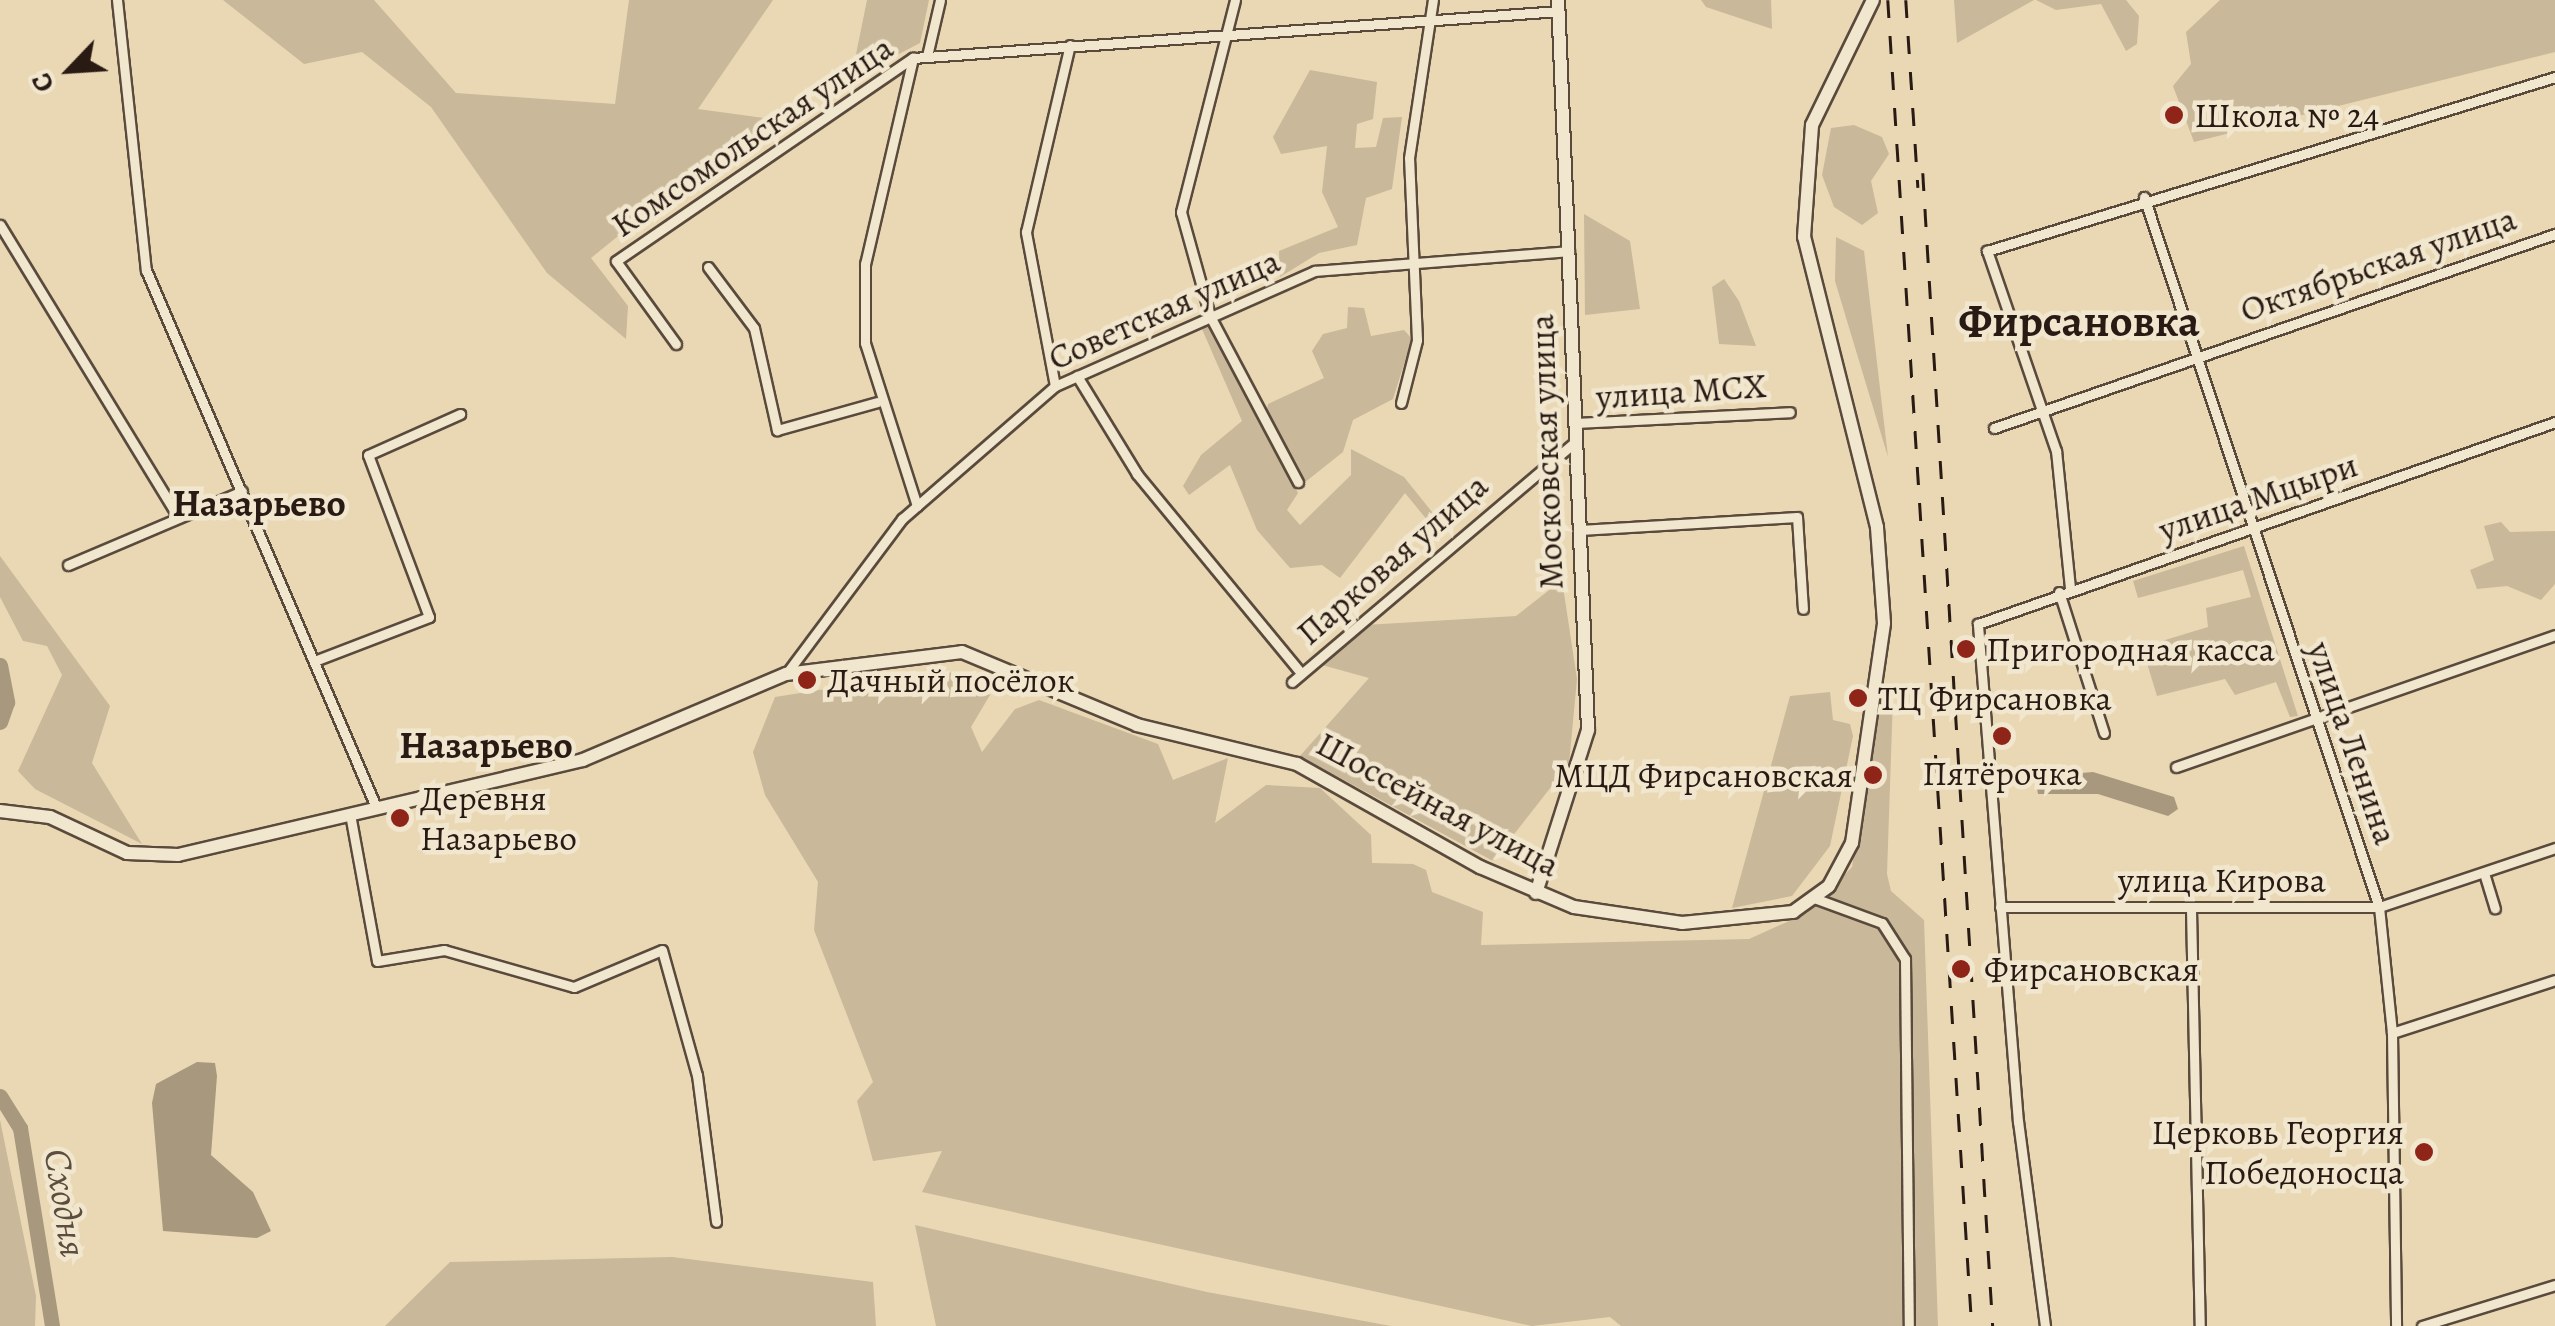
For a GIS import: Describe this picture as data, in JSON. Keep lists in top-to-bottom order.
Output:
{
  "streets": {
    "street": [
      "Комсомольская улица",
      "Октябрьская улица",
      "Советская улица",
      "улица МСХ",
      "Московская улица",
      "улица Мцыри",
      "Парковая улица",
      "улица Ленина",
      "Шоссейная улица",
      "улица Кирова"
    ]
  },
  "crossings": [
    ["Комсомольская улица", "Московская улица"],
    ["Октябрьская улица", "улица Ленина"],
    ["Советская улица", "Московская улица"],
    ["Советская улица", "Шоссейная улица"],
    ["улица МСХ", "Московская улица"],
    ["Московская улица", "Парковая улица"],
    ["Московская улица", "Шоссейная улица"],
    ["улица Мцыри", "улица Ленина"],
    ["улица Мцыри", "улица Кирова"],
    ["улица Ленина", "улица Кирова"]
  ],
  "districts": ["Фирсановка", "Назарьево", "Назарьево"],
  "water": ["Сходня"],
  "places": [
    "Школа № 24",
    "Пригородная касса",
    "Дачный посёлок",
    "ТЦ Фирсановка",
    "Пятёрочка",
    "МЦД Фирсановская",
    "Деревня Назарьево",
    "Фирсановская",
    "Церковь Георгия Победоносца"
  ],
  "north": "bottom left"
}
